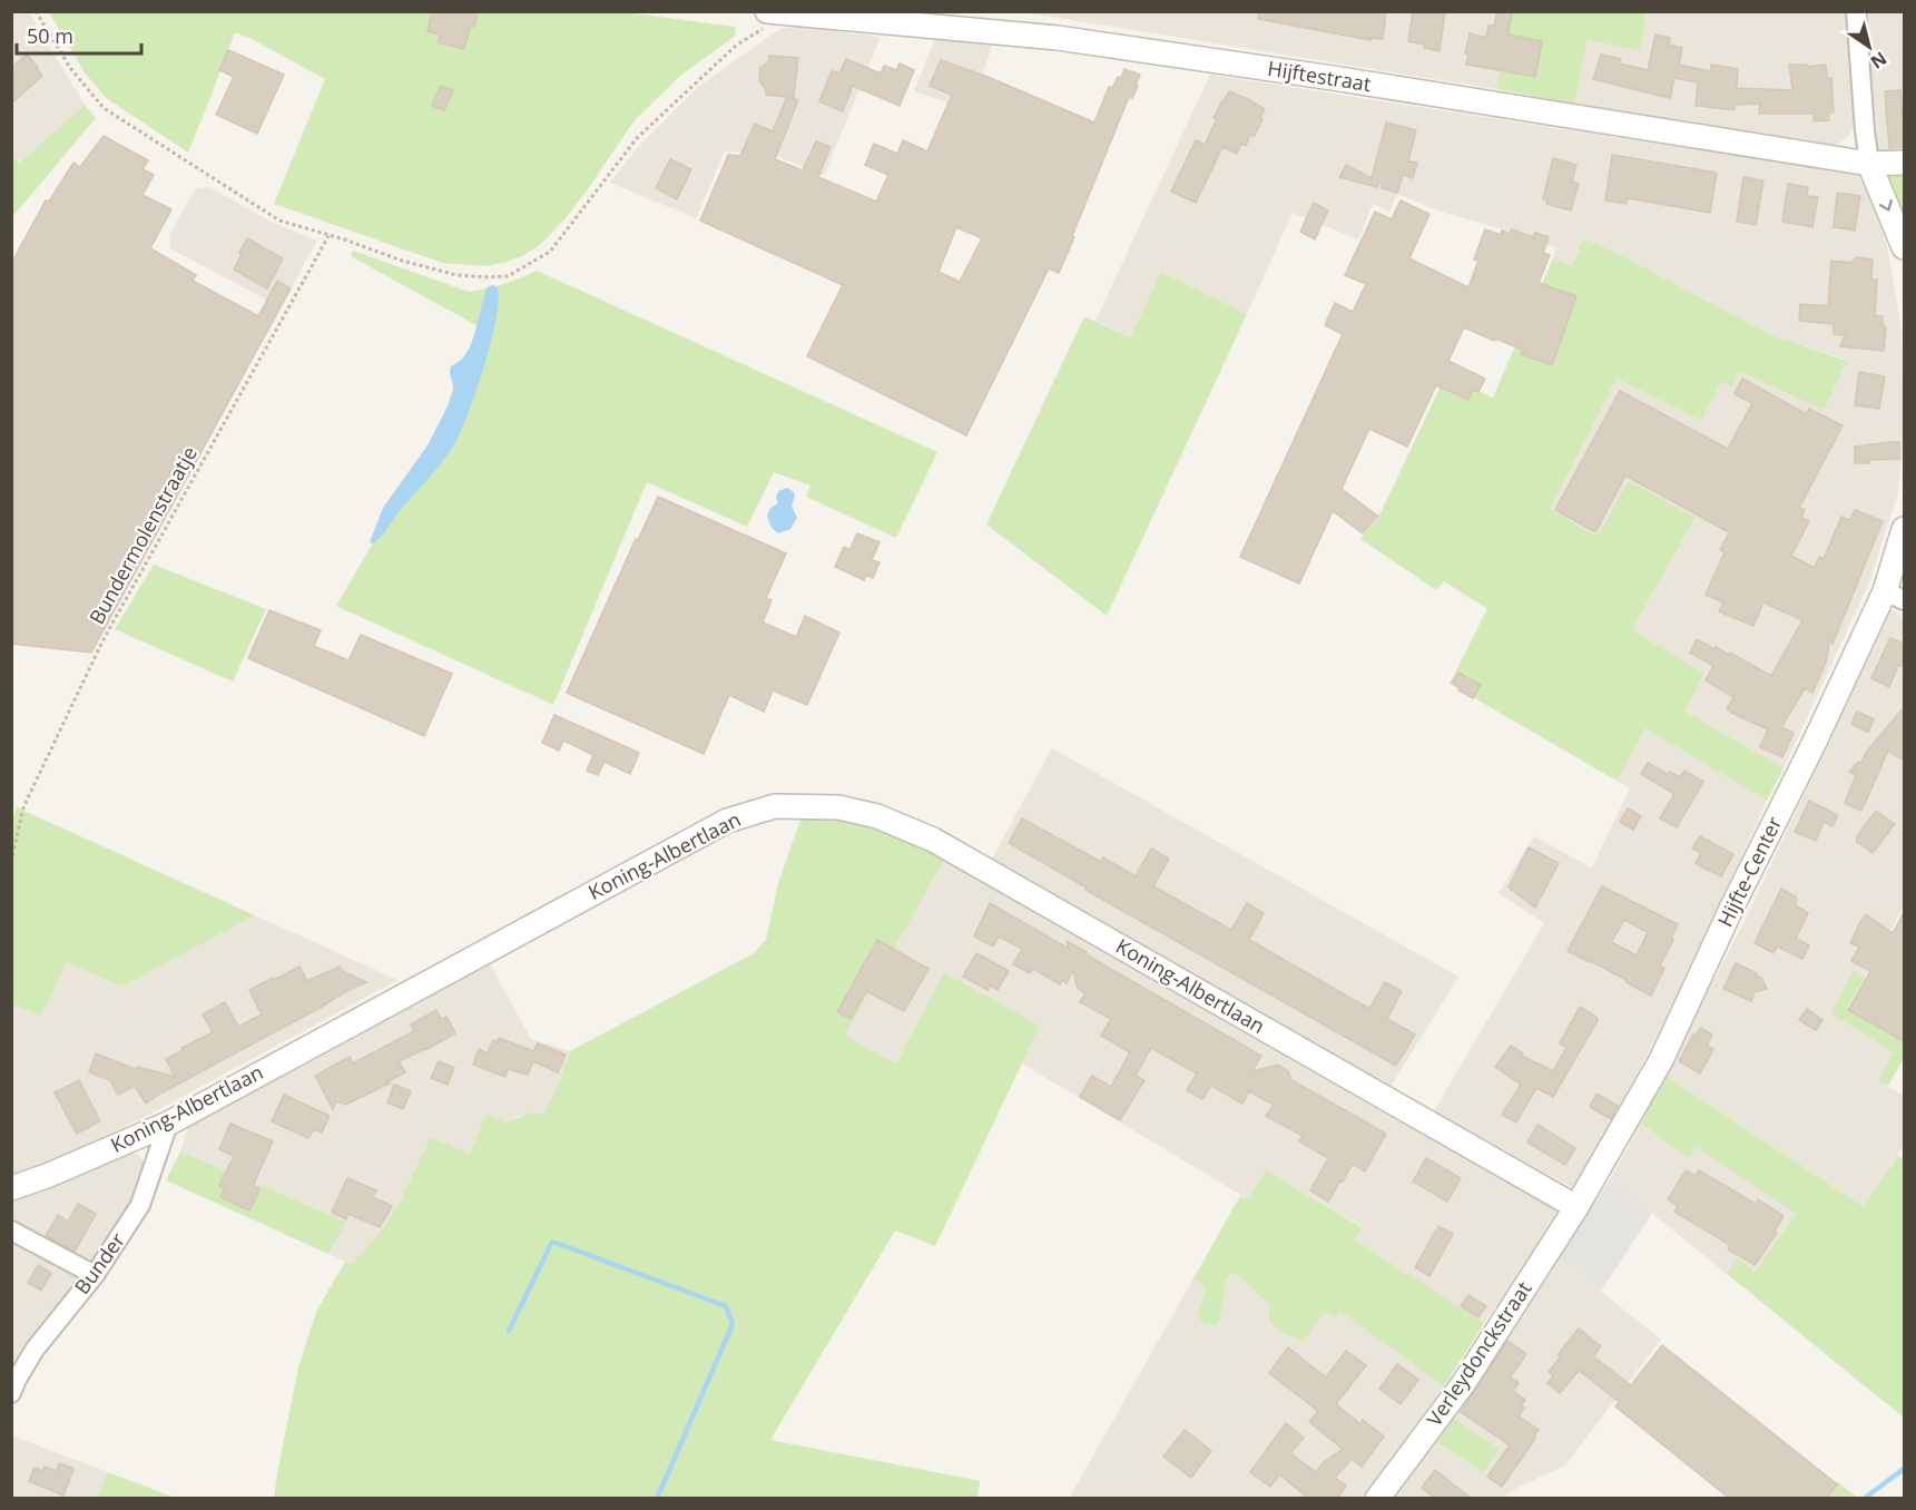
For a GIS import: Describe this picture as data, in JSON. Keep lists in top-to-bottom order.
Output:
{
  "streets": {
    "street": [
      "Hijftestraat",
      "Koning-Albertlaan",
      "Hijfte-Center",
      "Bunder",
      "Verleydonckstraat"
    ],
    "path": ["Bundermolenstraatje"]
  },
  "crossings": [
    ["Koning-Albertlaan", "Hijfte-Center"],
    ["Koning-Albertlaan", "Bunder"],
    ["Koning-Albertlaan", "Verleydonckstraat"],
    ["Hijfte-Center", "Verleydonckstraat"]
  ],
  "scale_bar": "50 m",
  "north": "bottom right"
}
